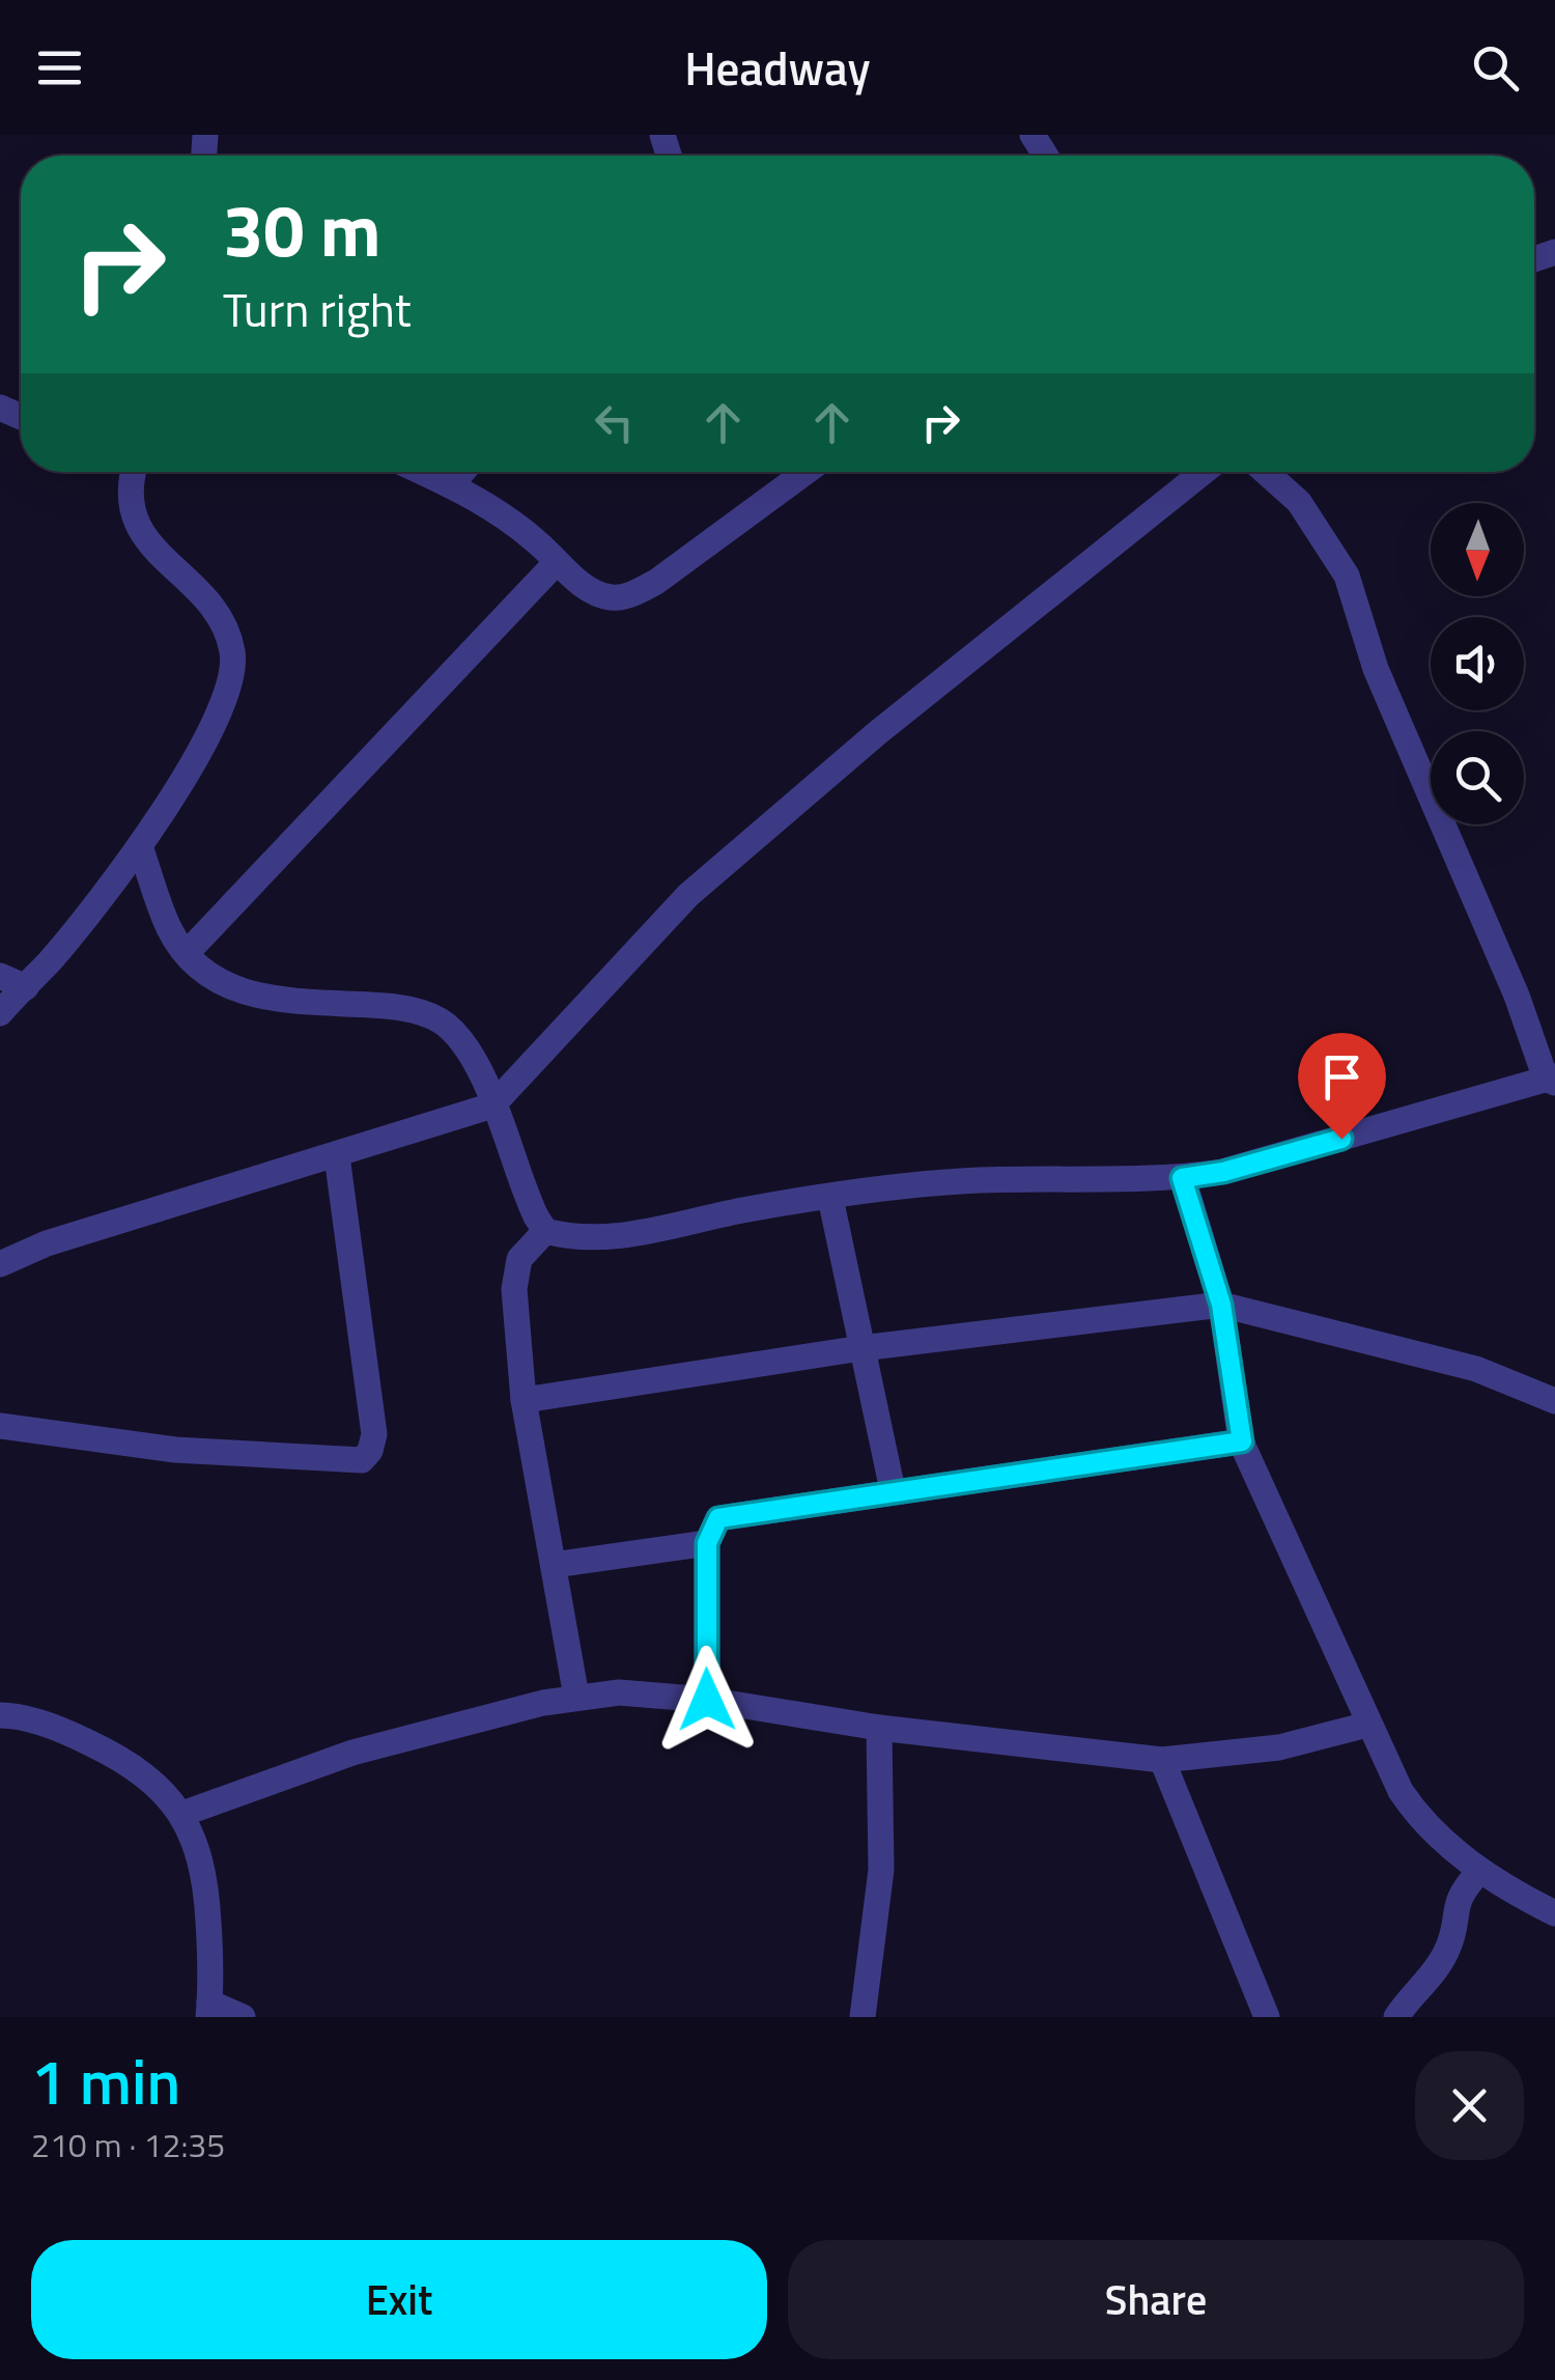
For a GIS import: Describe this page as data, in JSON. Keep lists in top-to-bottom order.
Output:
{
  "north": "bottom",
  "page": {
    "header": "Headway",
    "turn": ["30 m", "Turn right"],
    "heading": ["1 min", "210 m · 12:35"],
    "buttons": ["Exit", "Share"]
  }
}
